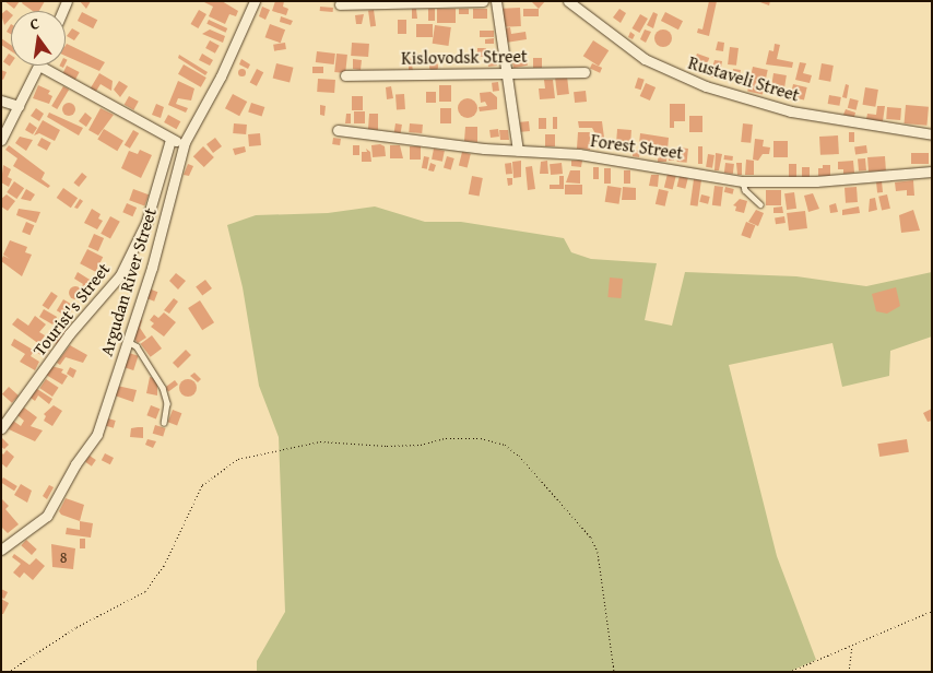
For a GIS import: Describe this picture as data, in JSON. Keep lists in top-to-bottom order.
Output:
{
  "streets": {
    "street": [
      "Kislovodsk Street",
      "Rustaveli Street",
      "Forest Street",
      "Argudan River Street",
      "Tourist's Street"
    ]
  },
  "house_numbers": ["8"],
  "north": "top"
}
